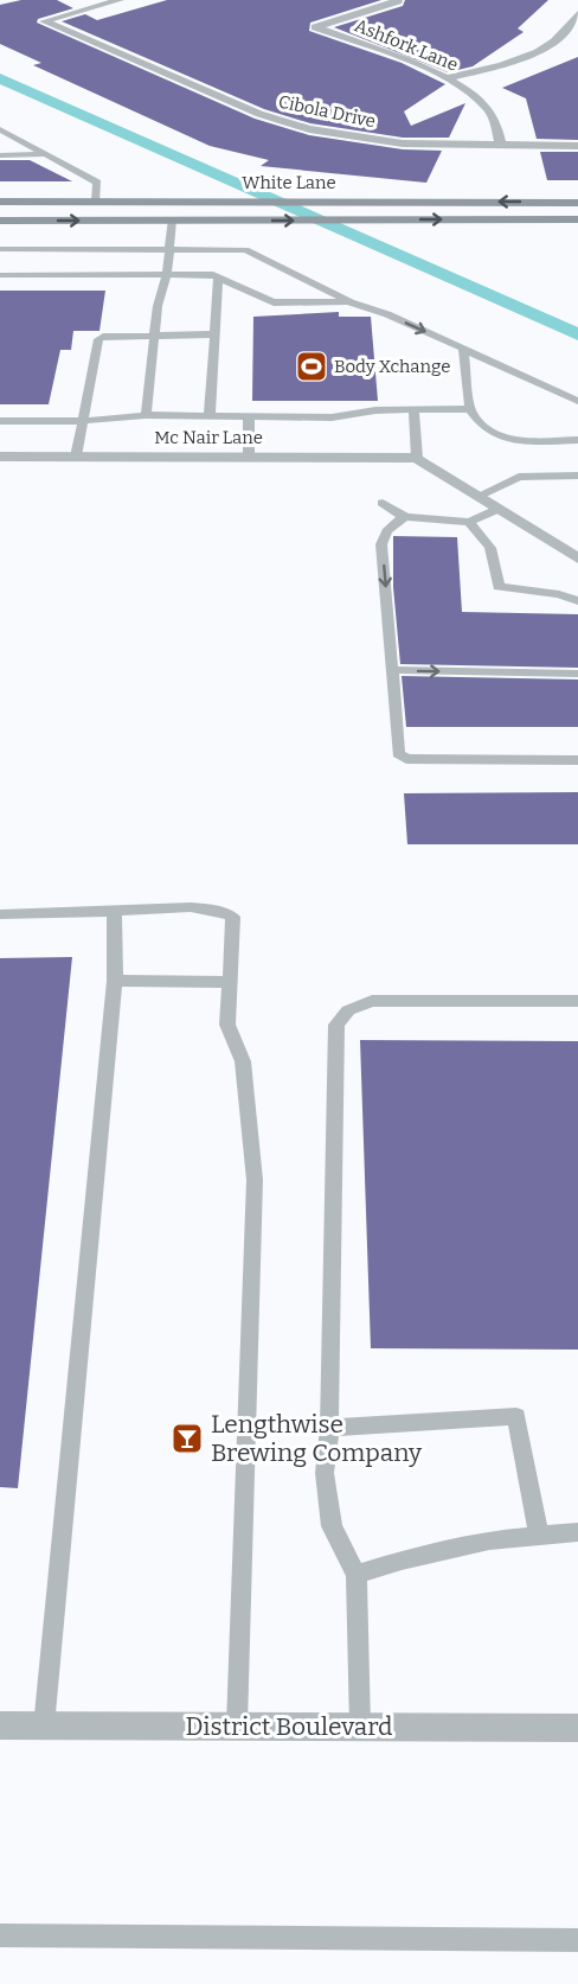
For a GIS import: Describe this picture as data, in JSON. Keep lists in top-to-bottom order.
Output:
{
  "streets": {
    "main road": ["White Lane"],
    "street": [
      "Ashfork Lane",
      "Cibola Drive",
      "Mc Nair Lane",
      "District Boulevard"
    ]
  },
  "crossings": [
    ["Ashfork Lane", "Cibola Drive"]
  ],
  "places": {
    "sports": ["Body Xchange"],
    "bar": ["Lengthwise Brewing Company"]
  }
}
